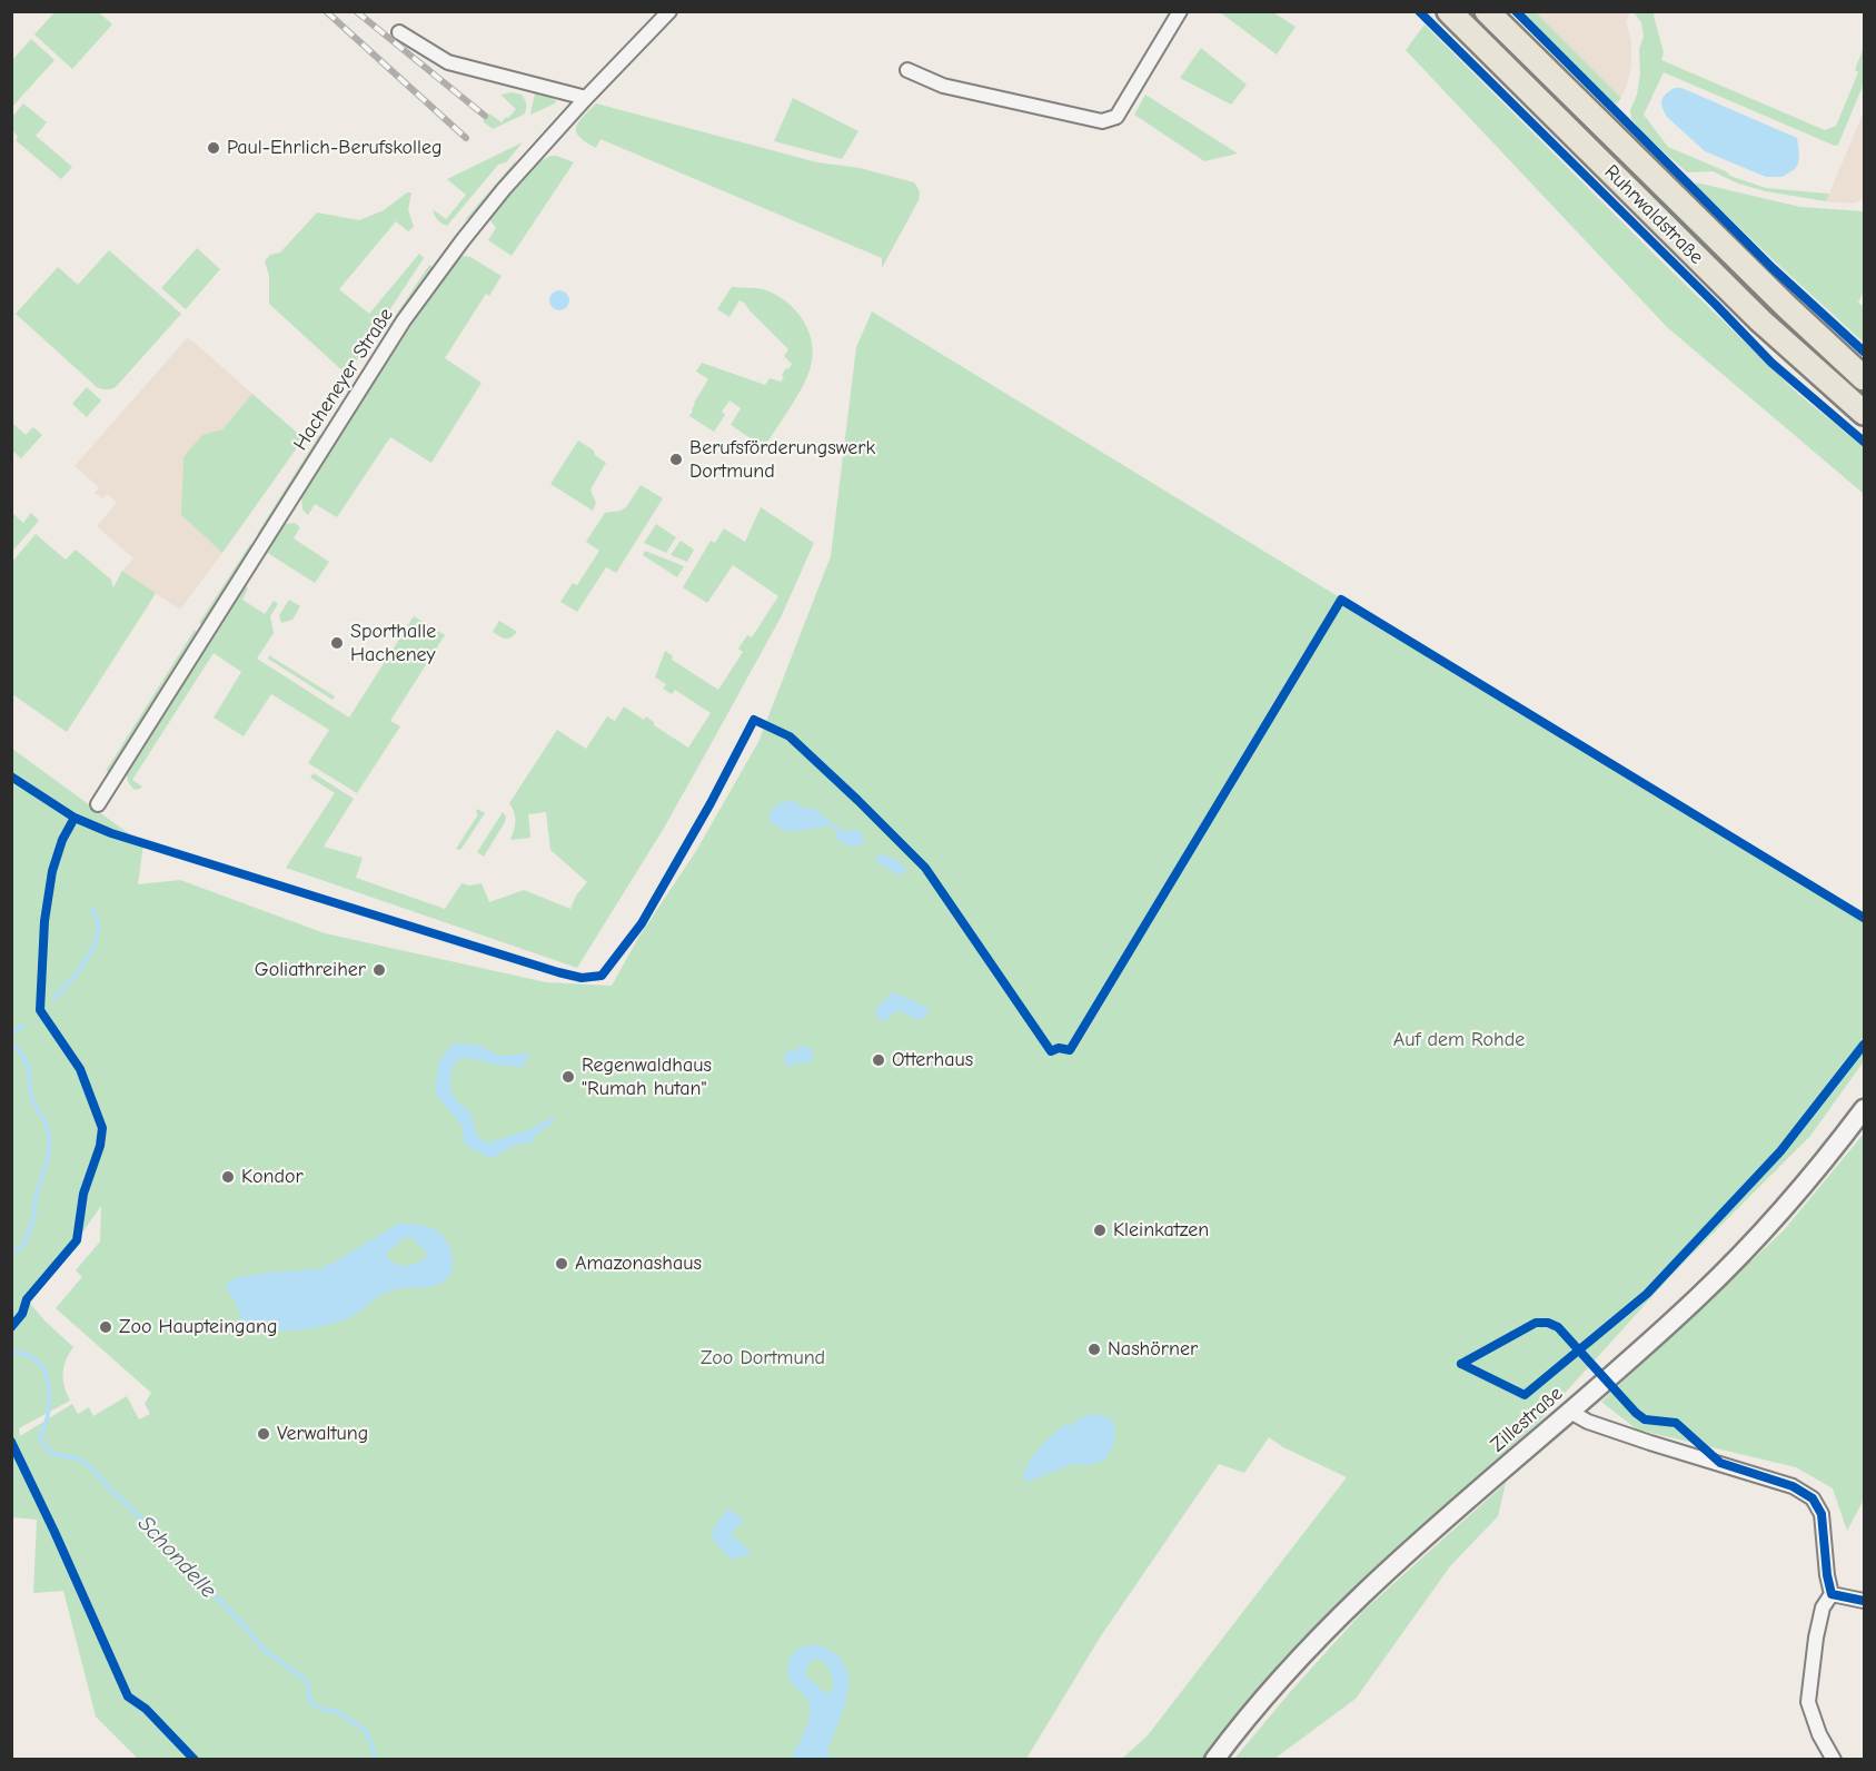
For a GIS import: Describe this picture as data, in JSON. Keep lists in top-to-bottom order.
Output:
{
  "streets": {
    "highway": ["Ruhrwaldstraße"],
    "main road": ["Zillestraße"],
    "street": ["Hacheneyer Straße"]
  },
  "water": ["Schondelle"],
  "parks": ["Auf dem Rohde", "Zoo Dortmund"],
  "places": [
    "Paul-Ehrlich-Berufskolleg",
    "Berufsförderungswerk Dortmund",
    "Sporthalle Hacheney",
    "Goliathreiher",
    "Otterhaus",
    "Regenwaldhaus \"Rumah hutan\"",
    "Kondor",
    "Kleinkatzen",
    "Amazonashaus",
    "Zoo Haupteingang",
    "Nashörner",
    "Verwaltung"
  ]
}
